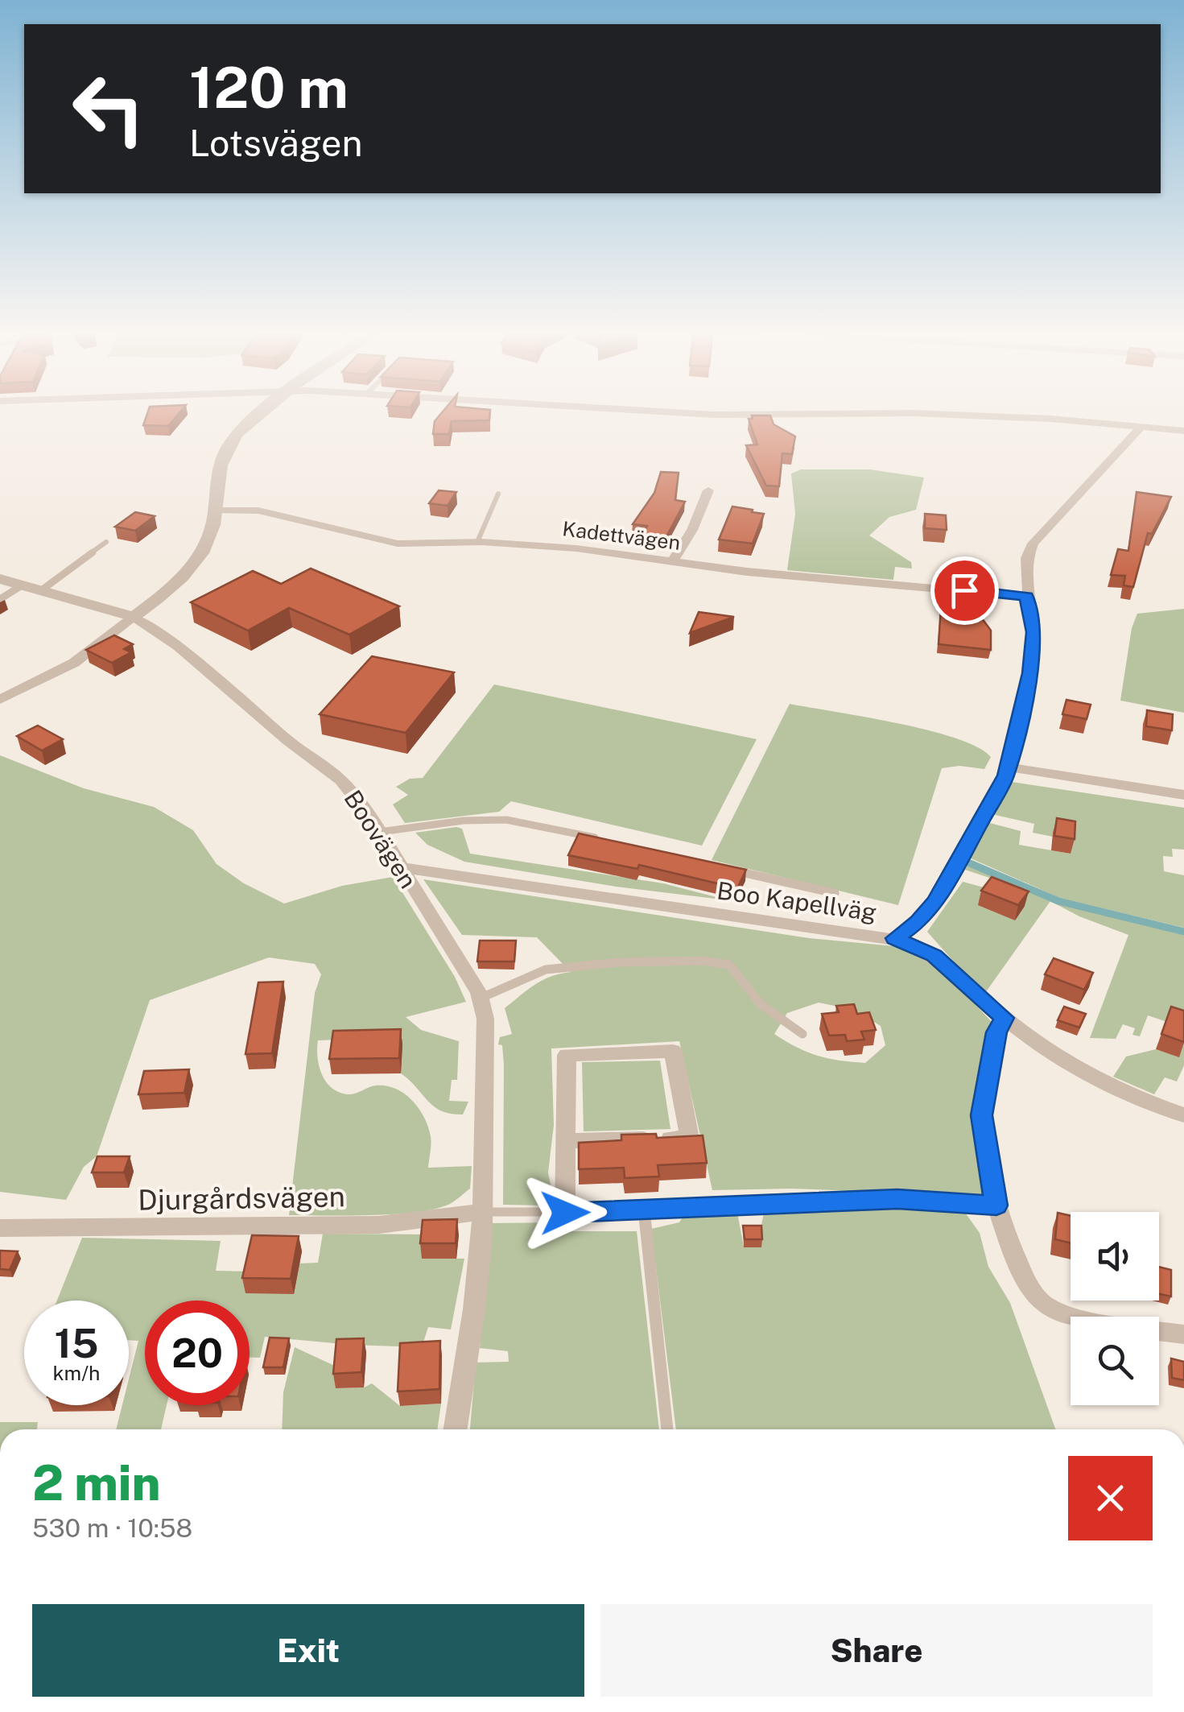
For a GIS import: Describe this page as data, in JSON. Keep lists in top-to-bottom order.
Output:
{
  "streets": {
    "street": [
      "Kadettvägen",
      "Boovägen",
      "Boo Kapellväg",
      "Djurgårdsvägen"
    ]
  },
  "crossings": [
    ["Boovägen", "Boo Kapellväg"],
    ["Boovägen", "Djurgårdsvägen"]
  ],
  "page": {
    "turn": ["120 m", "Lotsvägen"],
    "speed": "15 km/h",
    "limit": "20",
    "heading": ["2 min", "530 m · 10:58"],
    "buttons": ["Exit", "Share"]
  }
}
